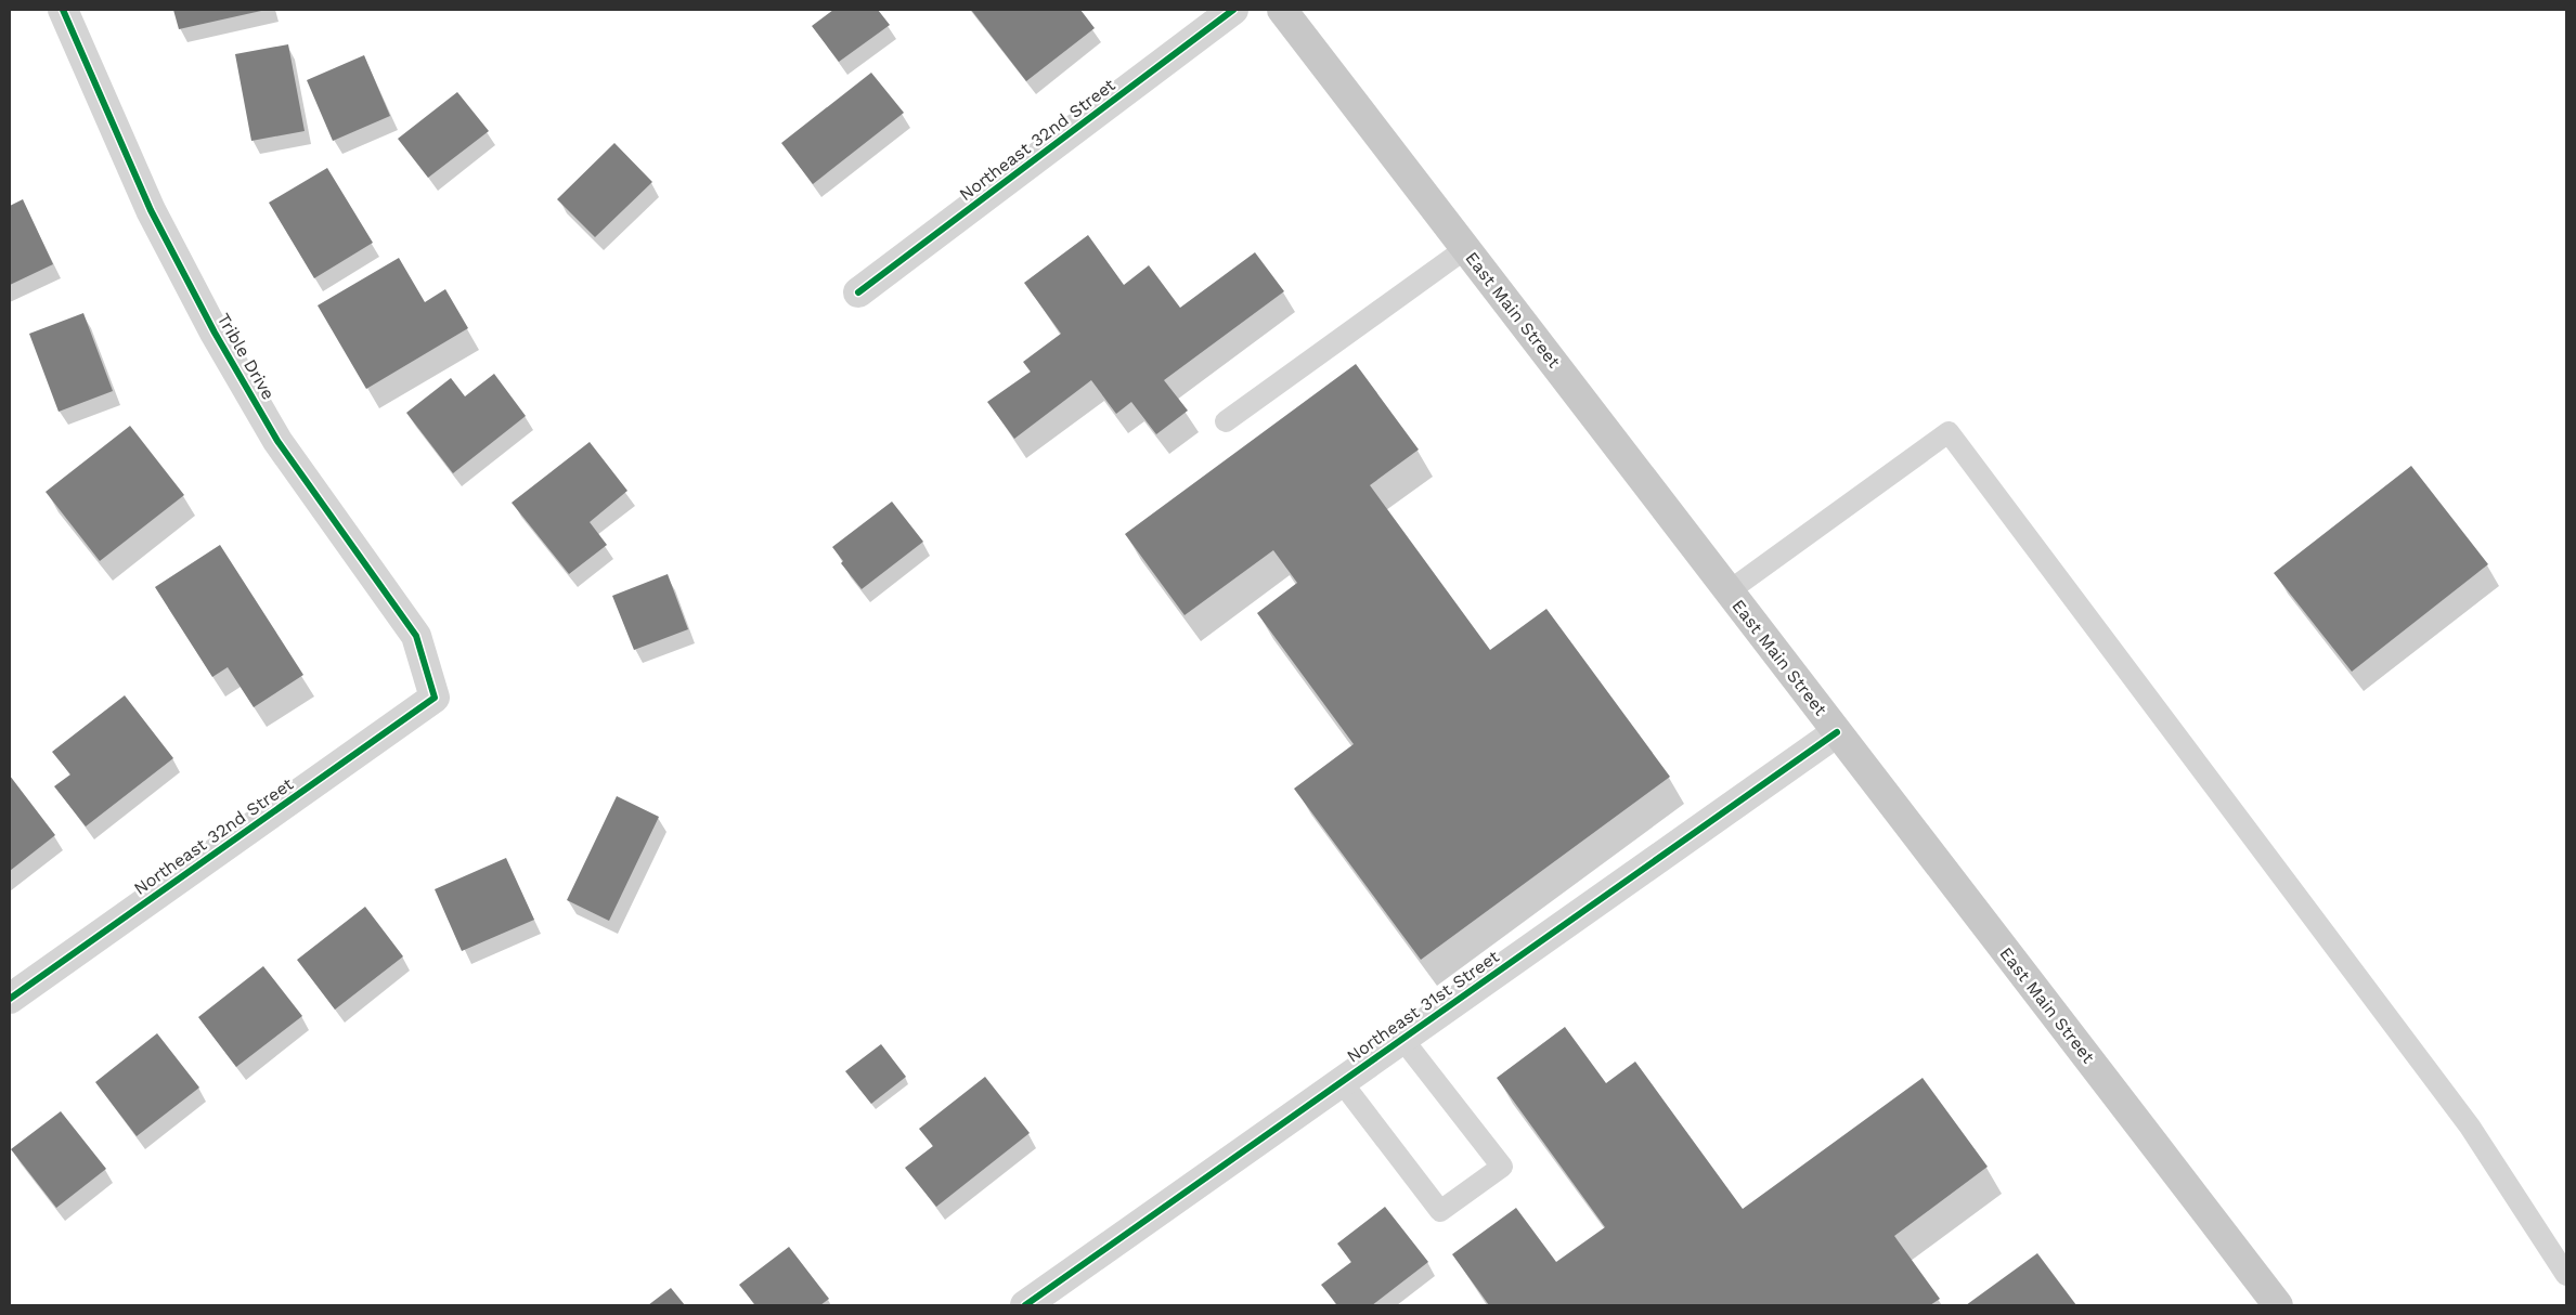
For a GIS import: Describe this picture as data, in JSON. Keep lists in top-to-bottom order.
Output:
{
  "streets": {
    "main road": ["East Main Street"],
    "street": ["Northeast 32nd Street", "Trible Drive", "Northeast 31st Street"]
  },
  "crossings": [
    ["Northeast 32nd Street", "Trible Drive"],
    ["East Main Street", "Northeast 31st Street"]
  ]
}
